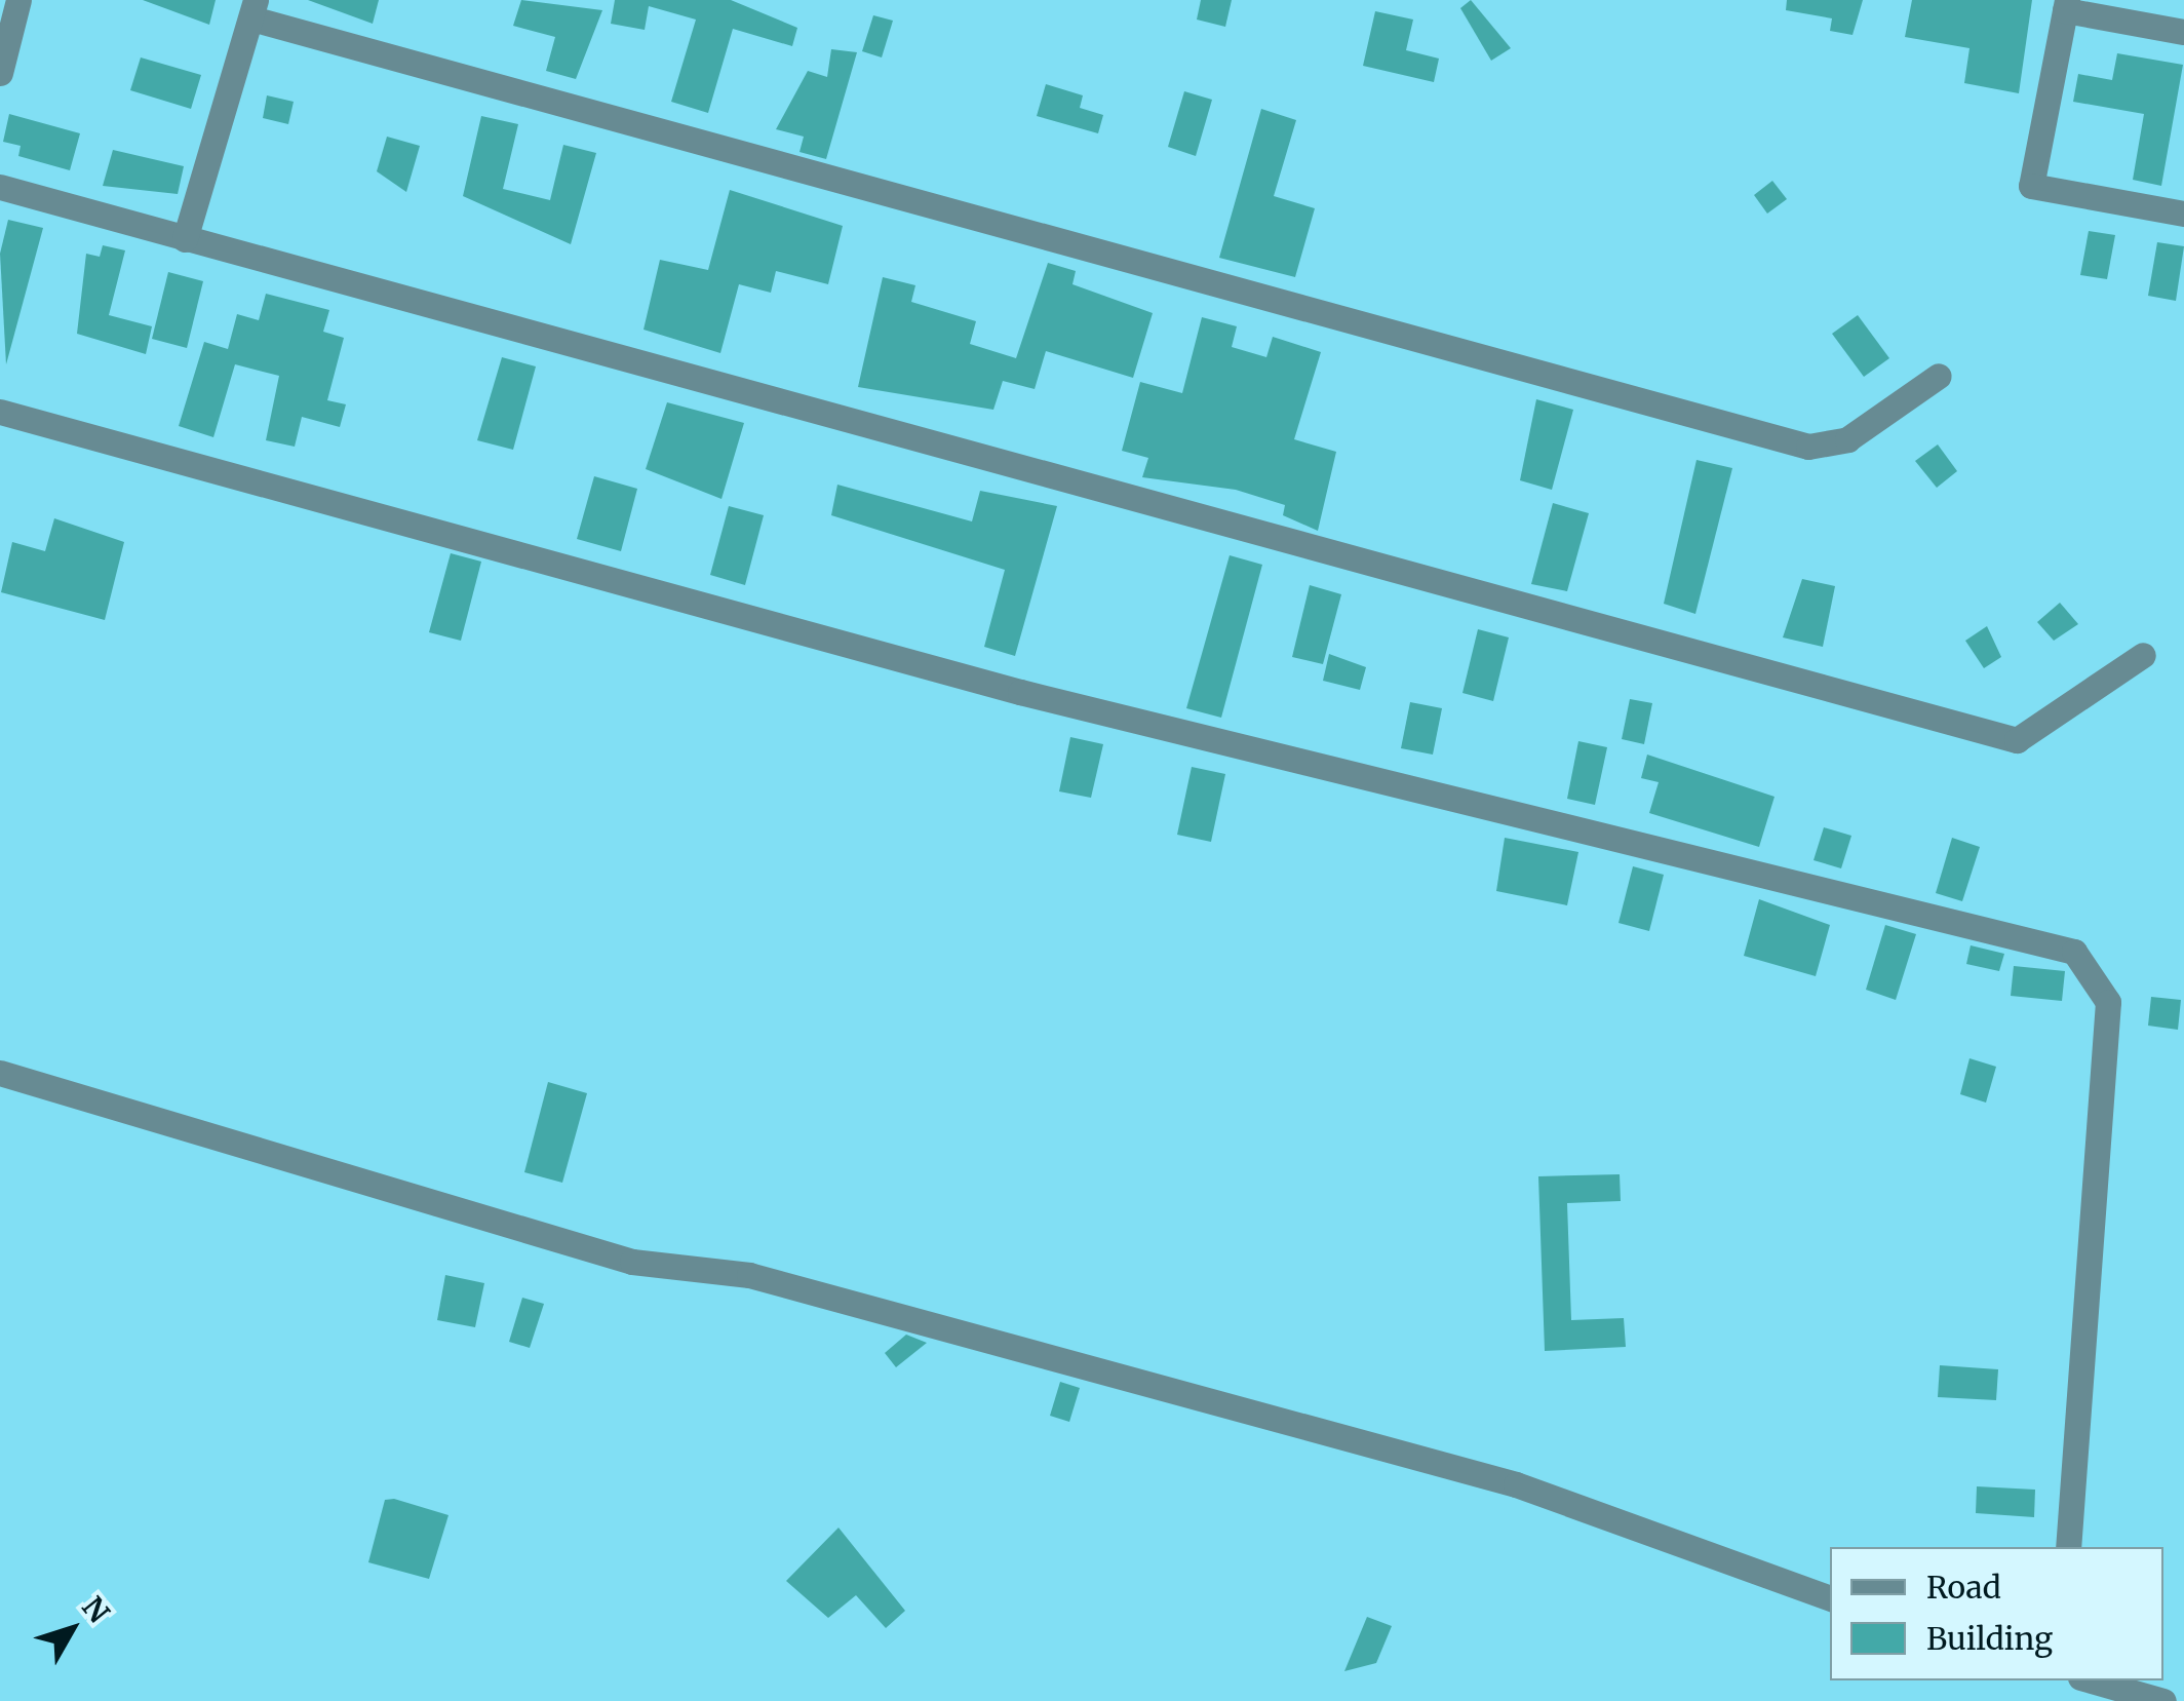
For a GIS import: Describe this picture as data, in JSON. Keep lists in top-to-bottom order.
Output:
{
  "legend": ["Road", "Building"],
  "north": "top right"
}
